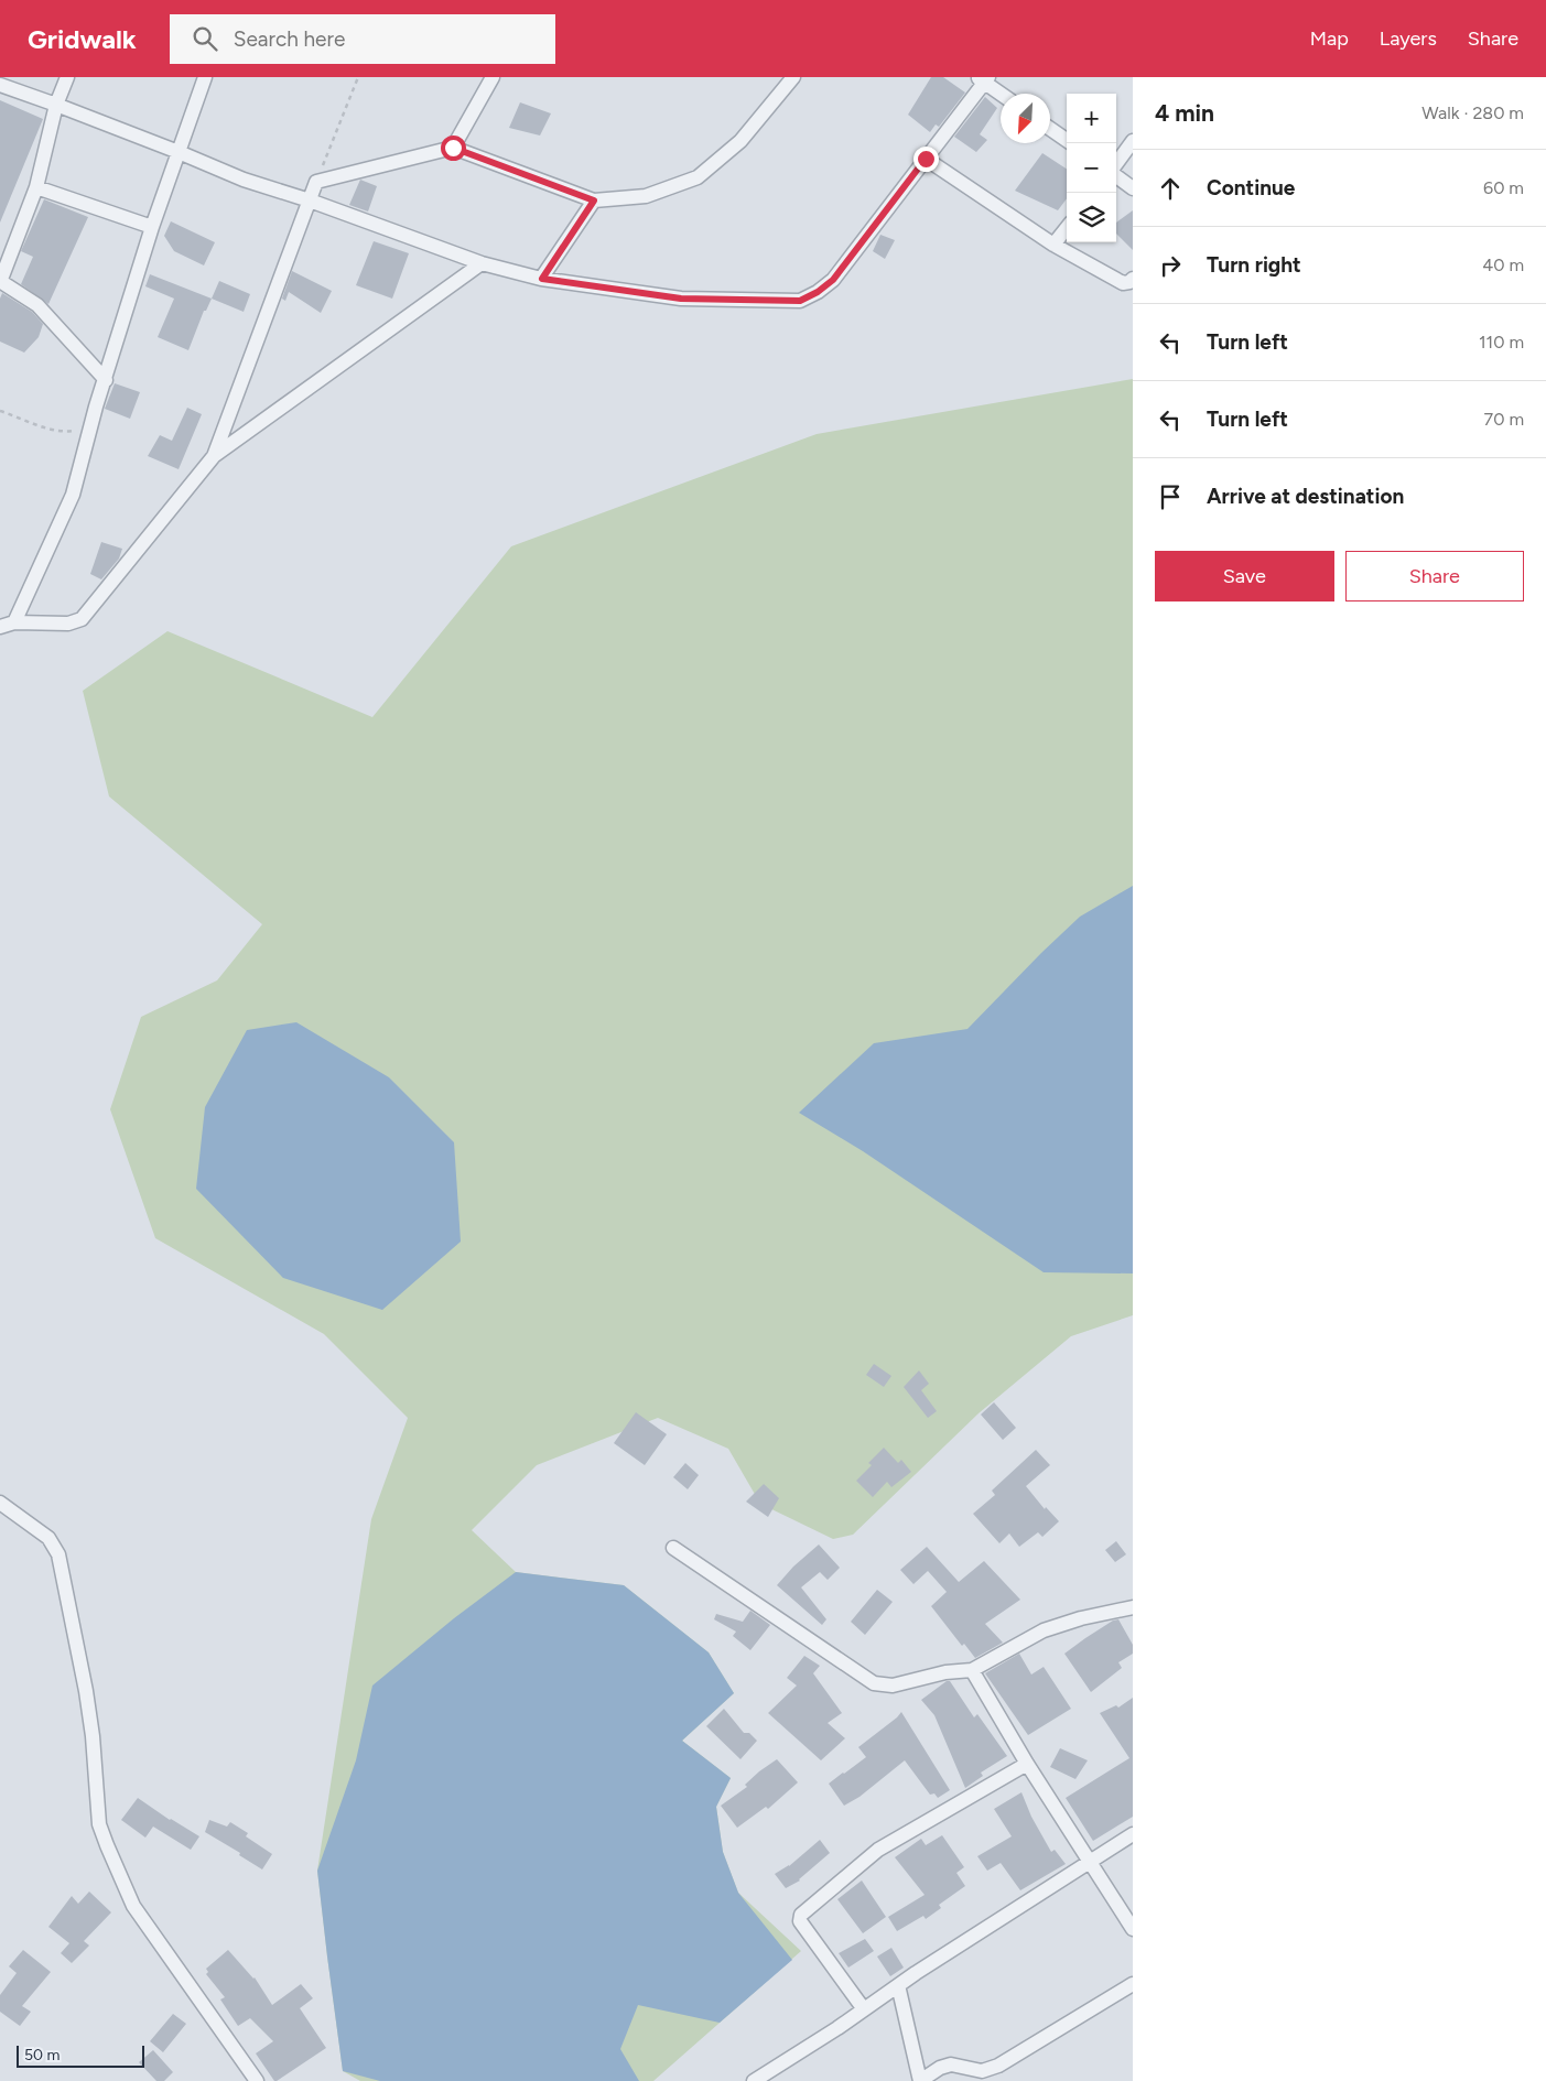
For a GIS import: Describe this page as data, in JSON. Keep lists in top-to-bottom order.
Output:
{
  "scale_bar": "50 m",
  "north": "bottom left",
  "page": {
    "header": "Gridwalk",
    "search": "Search here",
    "nav": ["Map", "Layers", "Share"],
    "heading": ["4 min", "Walk · 280 m"],
    "map_buttons": ["+", "−"],
    "list": [
      ["Continue", "60 m"],
      ["Turn right", "40 m"],
      ["Turn left", "110 m"],
      ["Turn left", "70 m"],
      "Arrive at destination"
    ],
    "buttons": ["Save", "Share"],
    "scale": "50 m"
  }
}
